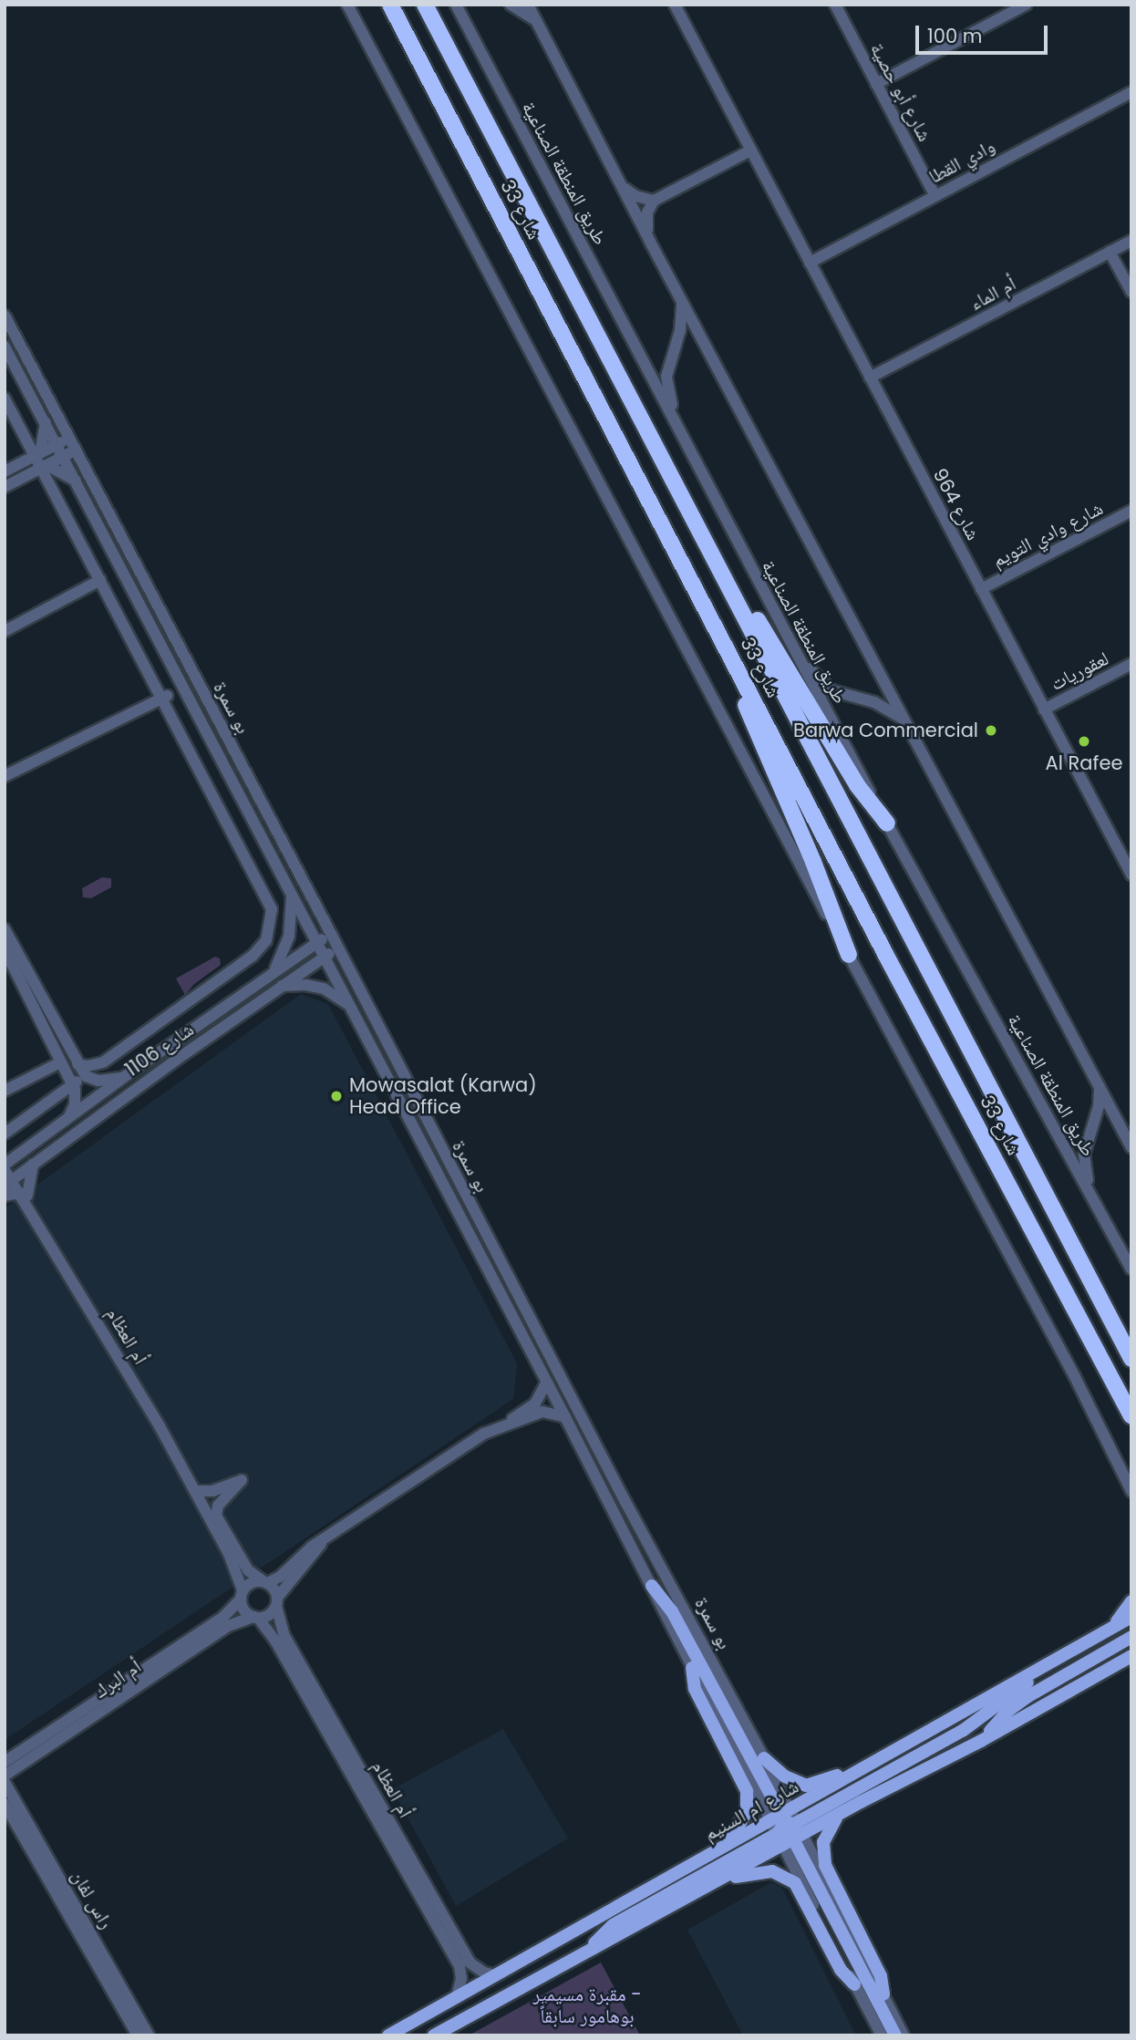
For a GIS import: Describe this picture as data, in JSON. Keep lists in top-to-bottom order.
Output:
{
  "streets": {
    "highway": ["شارع 33"],
    "main road": ["شارع ام السنيم"],
    "street": [
      "شارع أبو حصية",
      "وادي القطا",
      "طريق المنطقة الصناعية",
      "أم الماء",
      "شارع 964",
      "شارع وادي التويم",
      "لعقوريات",
      "بو سمرة",
      "شارع 1106",
      "أم العظام",
      "أم البرك",
      "راس لفان"
    ]
  },
  "crossings": [
    ["شارع أبو حصية", "وادي القطا"],
    ["وادي القطا", "شارع 964"],
    ["أم الماء", "شارع 964"],
    ["شارع 964", "شارع وادي التويم"],
    ["شارع 964", "لعقوريات"],
    ["بو سمرة", "شارع 1106"],
    ["بو سمرة", "شارع ام السنيم"],
    ["شارع 1106", "أم العظام"],
    ["أم العظام", "أم البرك"],
    ["أم العظام", "شارع ام السنيم"]
  ],
  "parks": ["مقبرة مسيمير - بوهامور سابقاً"],
  "places": ["Barwa Commercial", "Al Rafee", "Mowasalat (Karwa) Head Office"],
  "scale_bar": "100 m"
}
